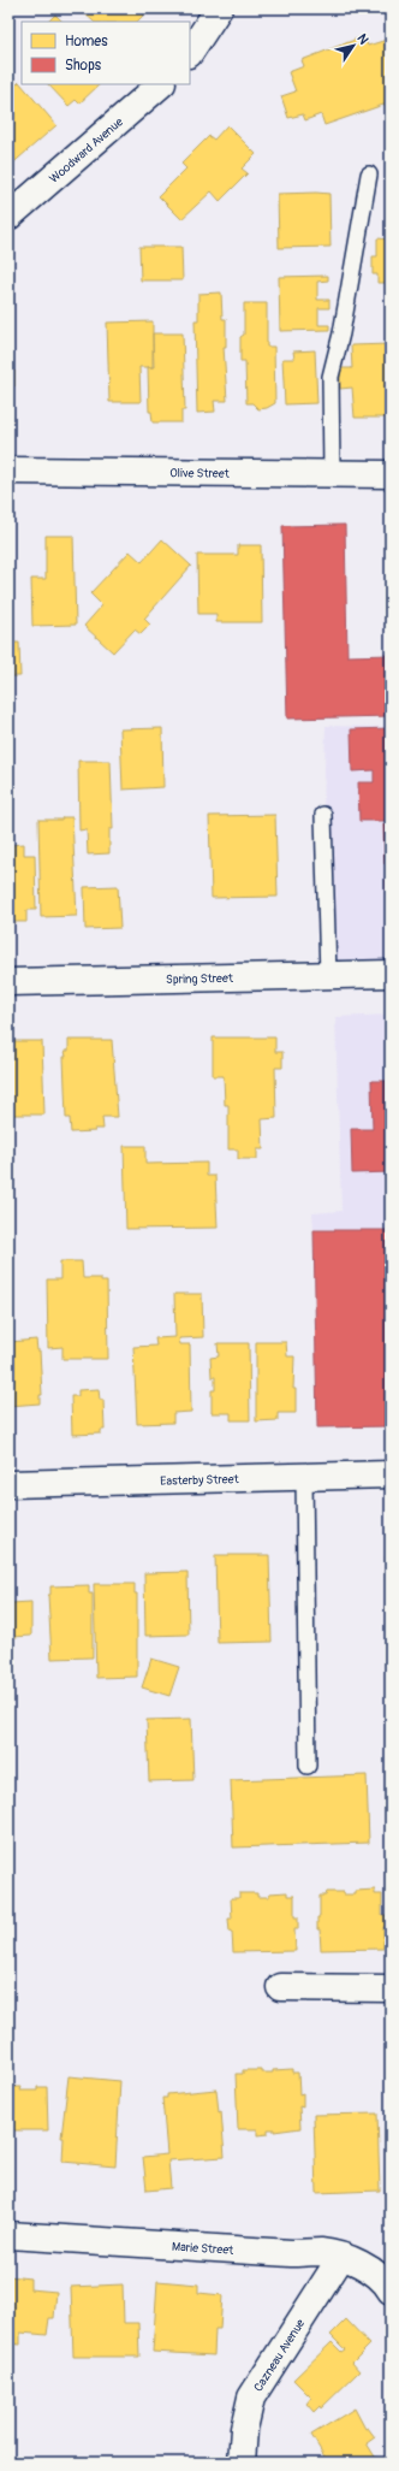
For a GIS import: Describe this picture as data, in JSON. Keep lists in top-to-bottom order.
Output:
{
  "streets": {
    "street": [
      "Woodward Avenue",
      "Olive Street",
      "Spring Street",
      "Easterby Street",
      "Marie Street",
      "Cazneau Avenue"
    ]
  },
  "crossings": [
    ["Marie Street", "Cazneau Avenue"]
  ],
  "legend": ["Homes", "Shops"],
  "north": "top right"
}
